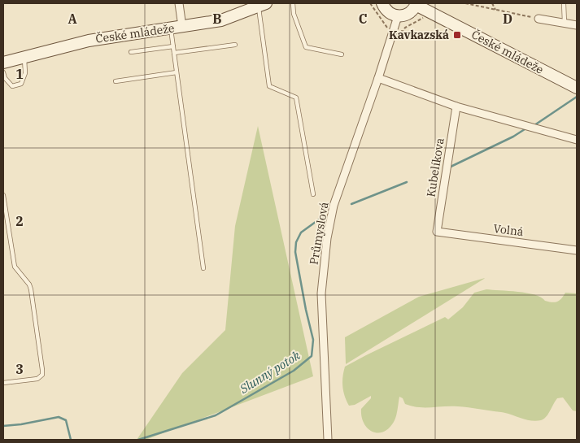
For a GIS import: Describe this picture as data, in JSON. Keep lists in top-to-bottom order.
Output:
{
  "streets": {
    "street": [
      "České mládeže",
      "Kubelíkova",
      "Volná",
      "Průmyslová"
    ]
  },
  "crossings": [
    ["České mládeže", "Průmyslová"],
    ["Kubelíkova", "Volná"]
  ],
  "water": ["Slunný potok"],
  "places": {
    "transit": ["Kavkazská"]
  },
  "grid": {
    "columns": [
      "A",
      "B",
      "C",
      "D"
    ],
    "rows": ["1", "2", "3"]
  }
}
